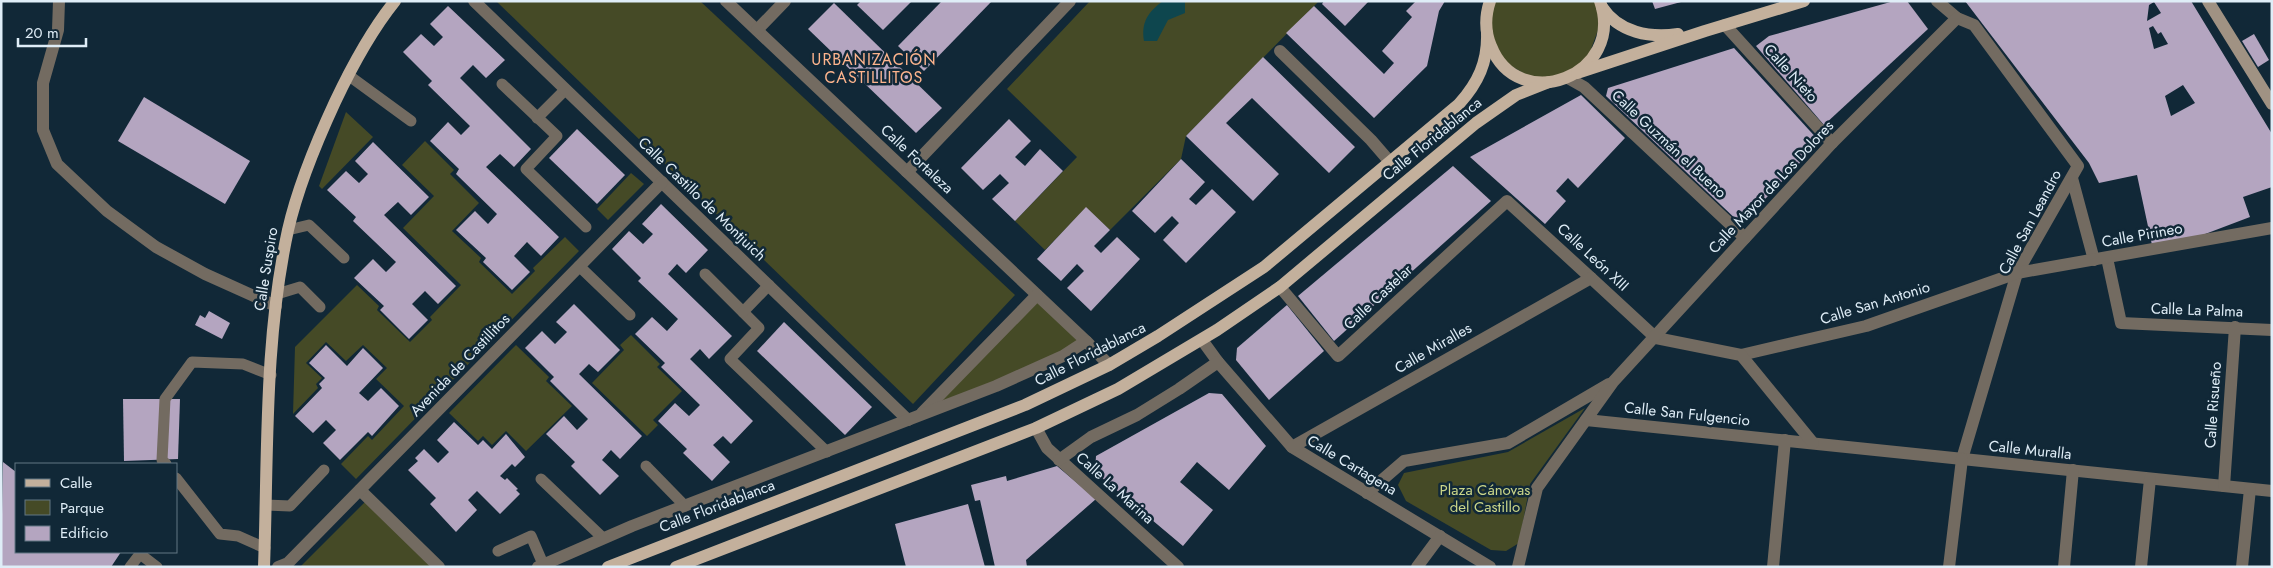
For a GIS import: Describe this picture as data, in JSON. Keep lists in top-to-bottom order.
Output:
{
  "streets": {
    "main road": ["Calle Floridablanca", "Calle Suspiro"],
    "street": [
      "Calle Nieto",
      "Calle Guzmán el Bueno",
      "Calle Fortaleza",
      "Calle Mayor de Los Dolores",
      "Calle Castillo de Montjuich",
      "Calle San Leandro",
      "Calle Pirineo",
      "Calle León XIII",
      "Calle Castelar",
      "Calle San Antonio",
      "Calle La Palma",
      "Calle Miralles",
      "Avenida de Castillitos",
      "Calle Risueño",
      "Calle San Fulgencio",
      "Calle Muralla",
      "Calle Cartagena",
      "Calle La Marina"
    ]
  },
  "crossings": [
    ["Calle Nieto", "Calle Mayor de Los Dolores"],
    ["Calle Floridablanca", "Calle Guzmán el Bueno"],
    ["Calle Floridablanca", "Calle Fortaleza"],
    ["Calle Floridablanca", "Calle Castillo de Montjuich"],
    ["Calle Floridablanca", "Calle Castelar"],
    ["Calle Floridablanca", "Calle Cartagena"],
    ["Calle Floridablanca", "Calle La Marina"],
    ["Calle Guzmán el Bueno", "Calle Mayor de Los Dolores"],
    ["Calle Mayor de Los Dolores", "Calle San Leandro"],
    ["Calle Mayor de Los Dolores", "Calle León XIII"],
    ["Calle Castillo de Montjuich", "Avenida de Castillitos"],
    ["Calle San Leandro", "Calle Pirineo"],
    ["Calle San Leandro", "Calle San Antonio"],
    ["Calle San Leandro", "Calle Muralla"],
    ["Calle Pirineo", "Calle San Antonio"],
    ["Calle Pirineo", "Calle La Palma"],
    ["Calle León XIII", "Calle Castelar"],
    ["Calle León XIII", "Calle Miralles"],
    ["Calle La Palma", "Calle Risueño"],
    ["Calle Miralles", "Calle Cartagena"],
    ["Calle Risueño", "Calle Muralla"],
    ["Calle San Fulgencio", "Calle Muralla"]
  ],
  "districts": ["URBANIZACIÓN CASTILLITOS"],
  "parks": ["Plaza Cánovas del Castillo"],
  "legend": ["Calle", "Parque", "Edificio"],
  "scale_bar": "20 m"
}
